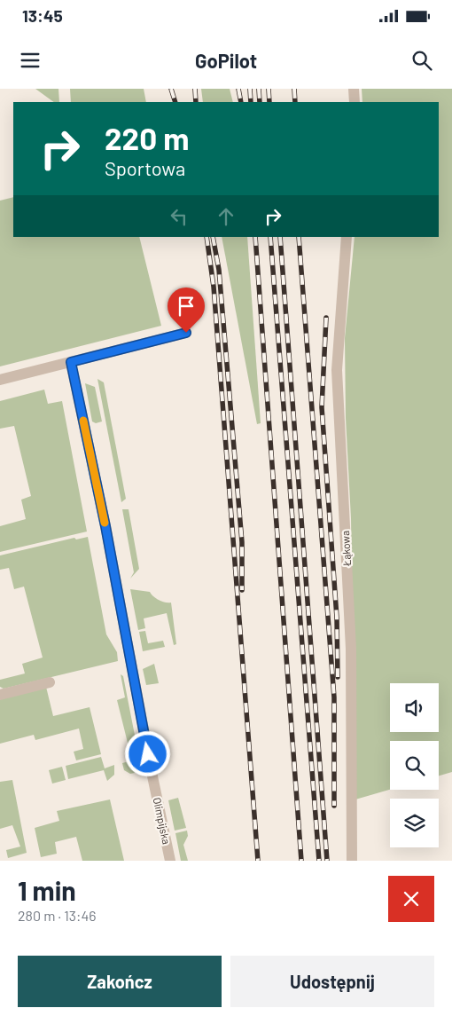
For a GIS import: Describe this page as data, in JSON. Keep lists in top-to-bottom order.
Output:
{
  "streets": {
    "street": ["Łąkowa", "Olimpijska"]
  },
  "page": {
    "status": "13:45",
    "header": "GoPilot",
    "turn": ["220 m", "Sportowa"],
    "heading": ["1 min", "280 m · 13:46"],
    "buttons": ["Zakończ", "Udostępnij"]
  }
}
